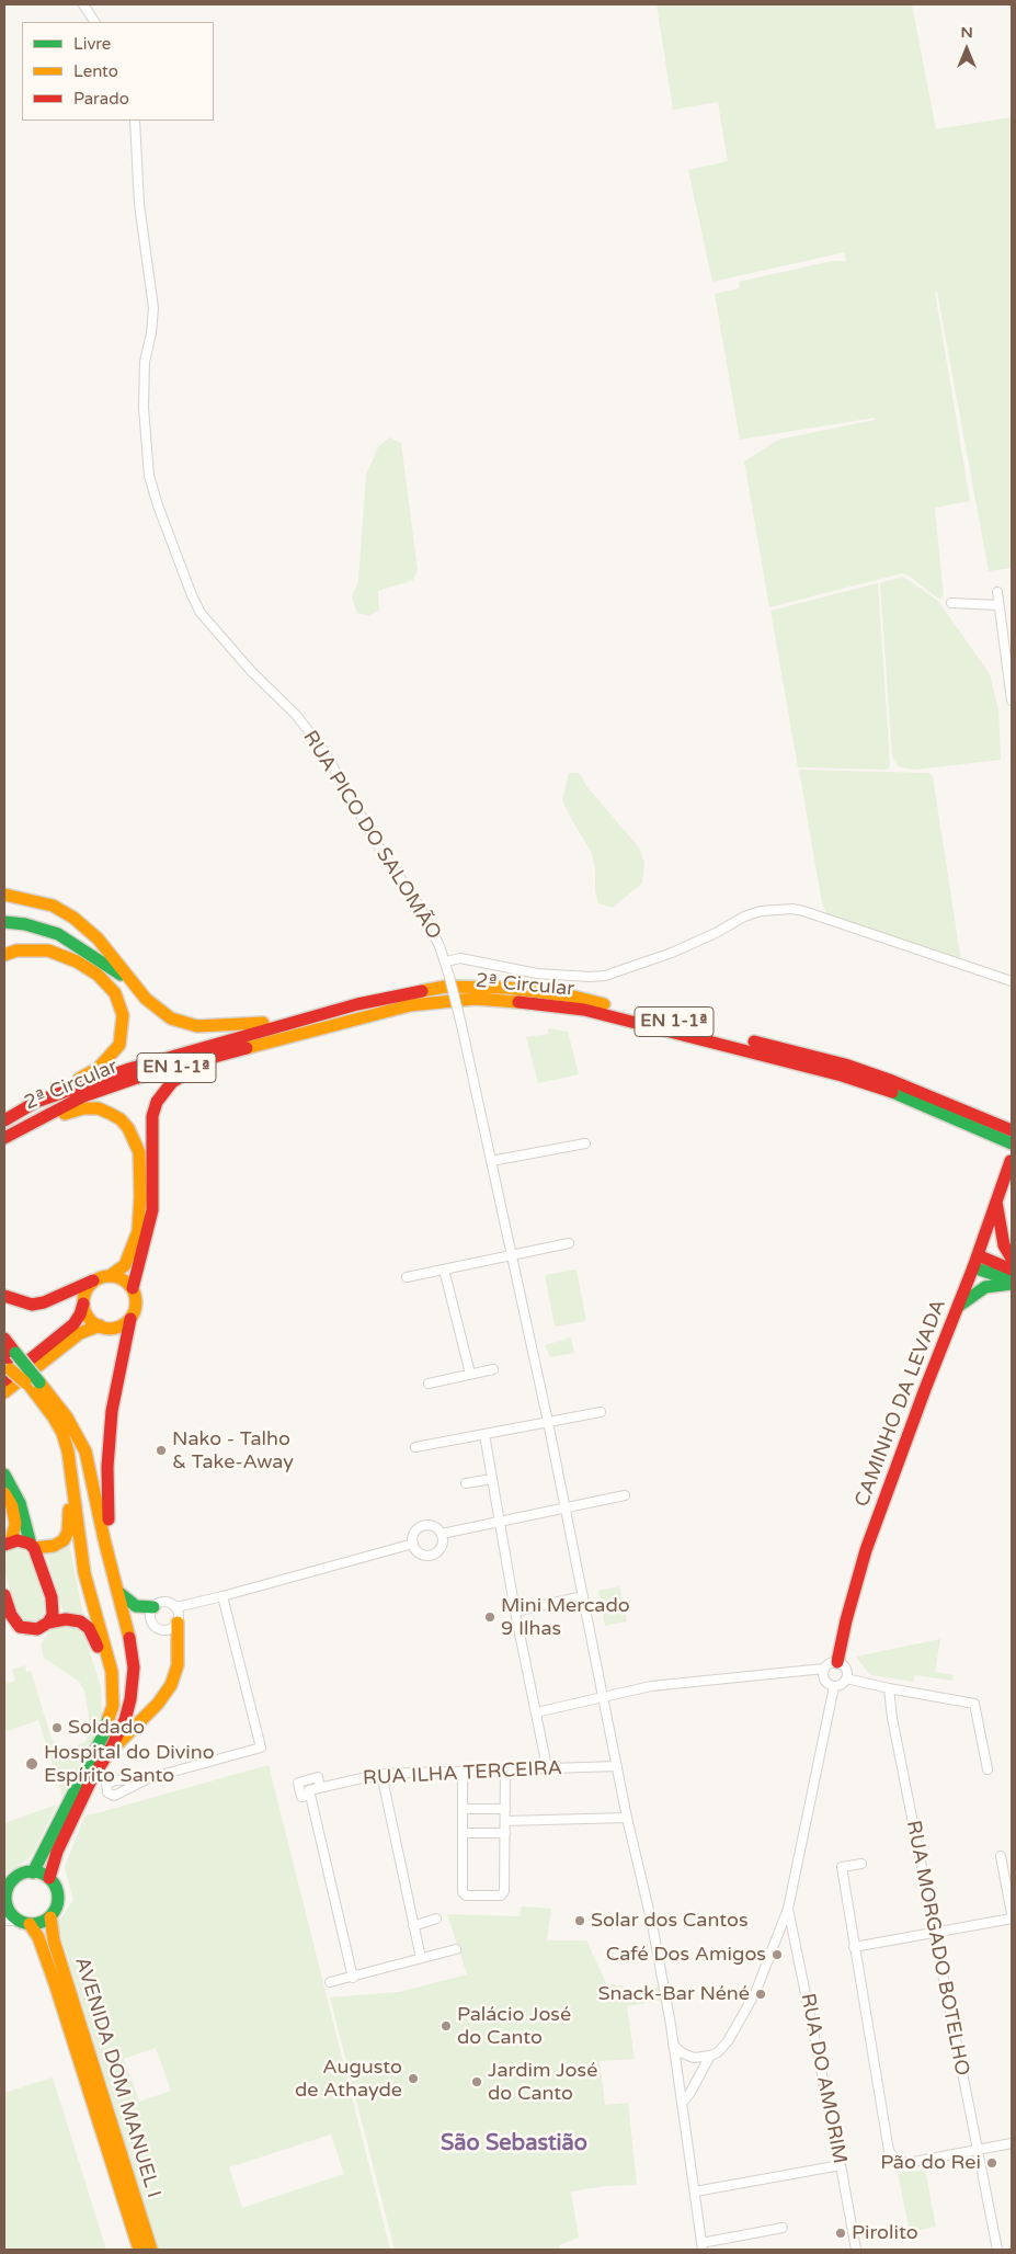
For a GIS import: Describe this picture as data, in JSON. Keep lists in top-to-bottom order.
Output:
{
  "streets": {
    "main road": [
      "2ª Circular",
      "EN 1-1ª",
      "CAMINHO DA LEVADA",
      "AVENIDA DOM MANUEL I"
    ],
    "street": [
      "RUA PICO DO SALOMÃO",
      "RUA ILHA TERCEIRA",
      "RUA MORGADO BOTELHO",
      "RUA DO AMORIM"
    ]
  },
  "crossings": [
    ["RUA PICO DO SALOMÃO", "RUA ILHA TERCEIRA"]
  ],
  "districts": ["São Sebastião"],
  "places": [
    "Nako - Talho & Take-Away",
    "Mini Mercado 9 Ilhas",
    "Soldado",
    "Hospital do Divino Espírito Santo",
    "Solar dos Cantos",
    "Café Dos Amigos",
    "Snack-Bar Néné",
    "Palácio José do Canto",
    "Augusto de Athayde",
    "Jardim José do Canto",
    "Pão do Rei",
    "Pirolito"
  ],
  "legend": ["Livre", "Lento", "Parado"],
  "north": "top"
}
